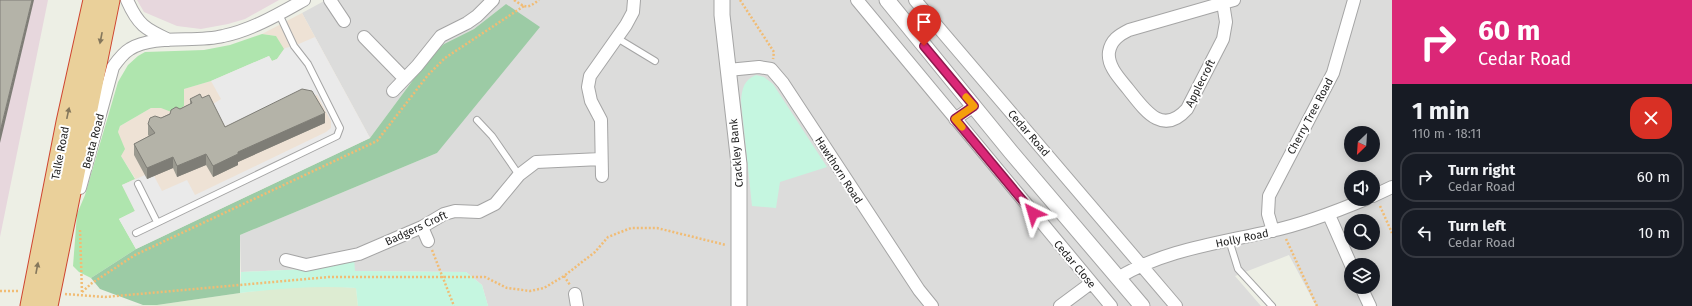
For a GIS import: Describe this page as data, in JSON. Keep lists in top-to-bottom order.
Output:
{
  "streets": {
    "highway": ["Talke Road"],
    "street": [
      "Applecroft",
      "Cherry Tree Road",
      "Cedar Road",
      "Beata Road",
      "Crackley Bank",
      "Hawthorn Road",
      "Badgers Croft",
      "Holly Road",
      "Cedar Close"
    ]
  },
  "crossings": [
    ["Cherry Tree Road", "Holly Road"],
    ["Cedar Road", "Holly Road"],
    ["Beata Road", "Talke Road"]
  ],
  "north": "bottom left",
  "page": {
    "turn": ["60 m", "Cedar Road"],
    "heading": ["1 min", "110 m · 18:11"],
    "list": [
      {
        "name": "Turn right",
        "note": "Cedar Road",
        "value": "60 m"
      },
      {
        "name": "Turn left",
        "note": "Cedar Road",
        "value": "10 m"
      }
    ]
  }
}
